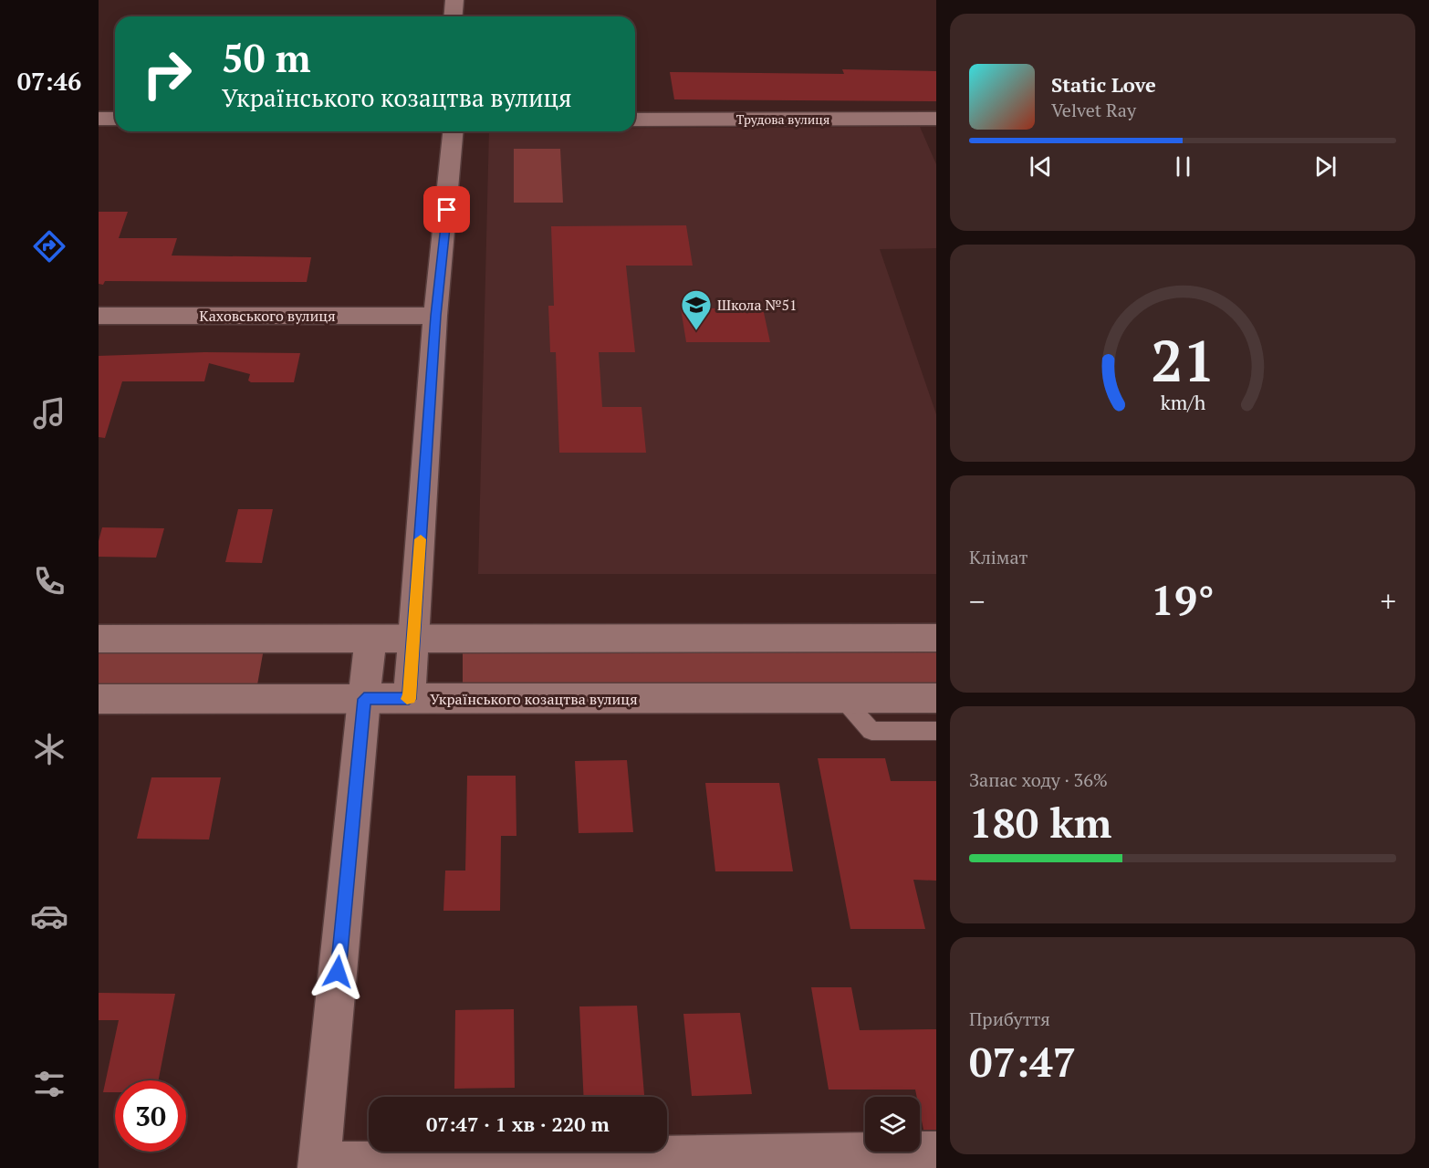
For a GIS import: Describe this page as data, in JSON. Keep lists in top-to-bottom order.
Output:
{
  "streets": {
    "street": ["Трудова вулиця", "Каховського вулиця", "Українського козацтва вулиця"]
  },
  "places": {
    "school or university": ["Школа №51"]
  },
  "page": {
    "tabs": "07:46",
    "turn": ["50 m", "Українського козацтва вулиця"],
    "song": ["Static Love", "Velvet Ray"],
    "tile": [
      "Клімат",
      ["Запас ходу · 36%", "180 km"],
      ["Прибуття", "07:47"]
    ],
    "heat": ["−", "19°", "+"],
    "limit": "30",
    "trip": "07:47 · 1 хв · 220 m",
    "gauge": ["21", "km/h"]
  }
}
